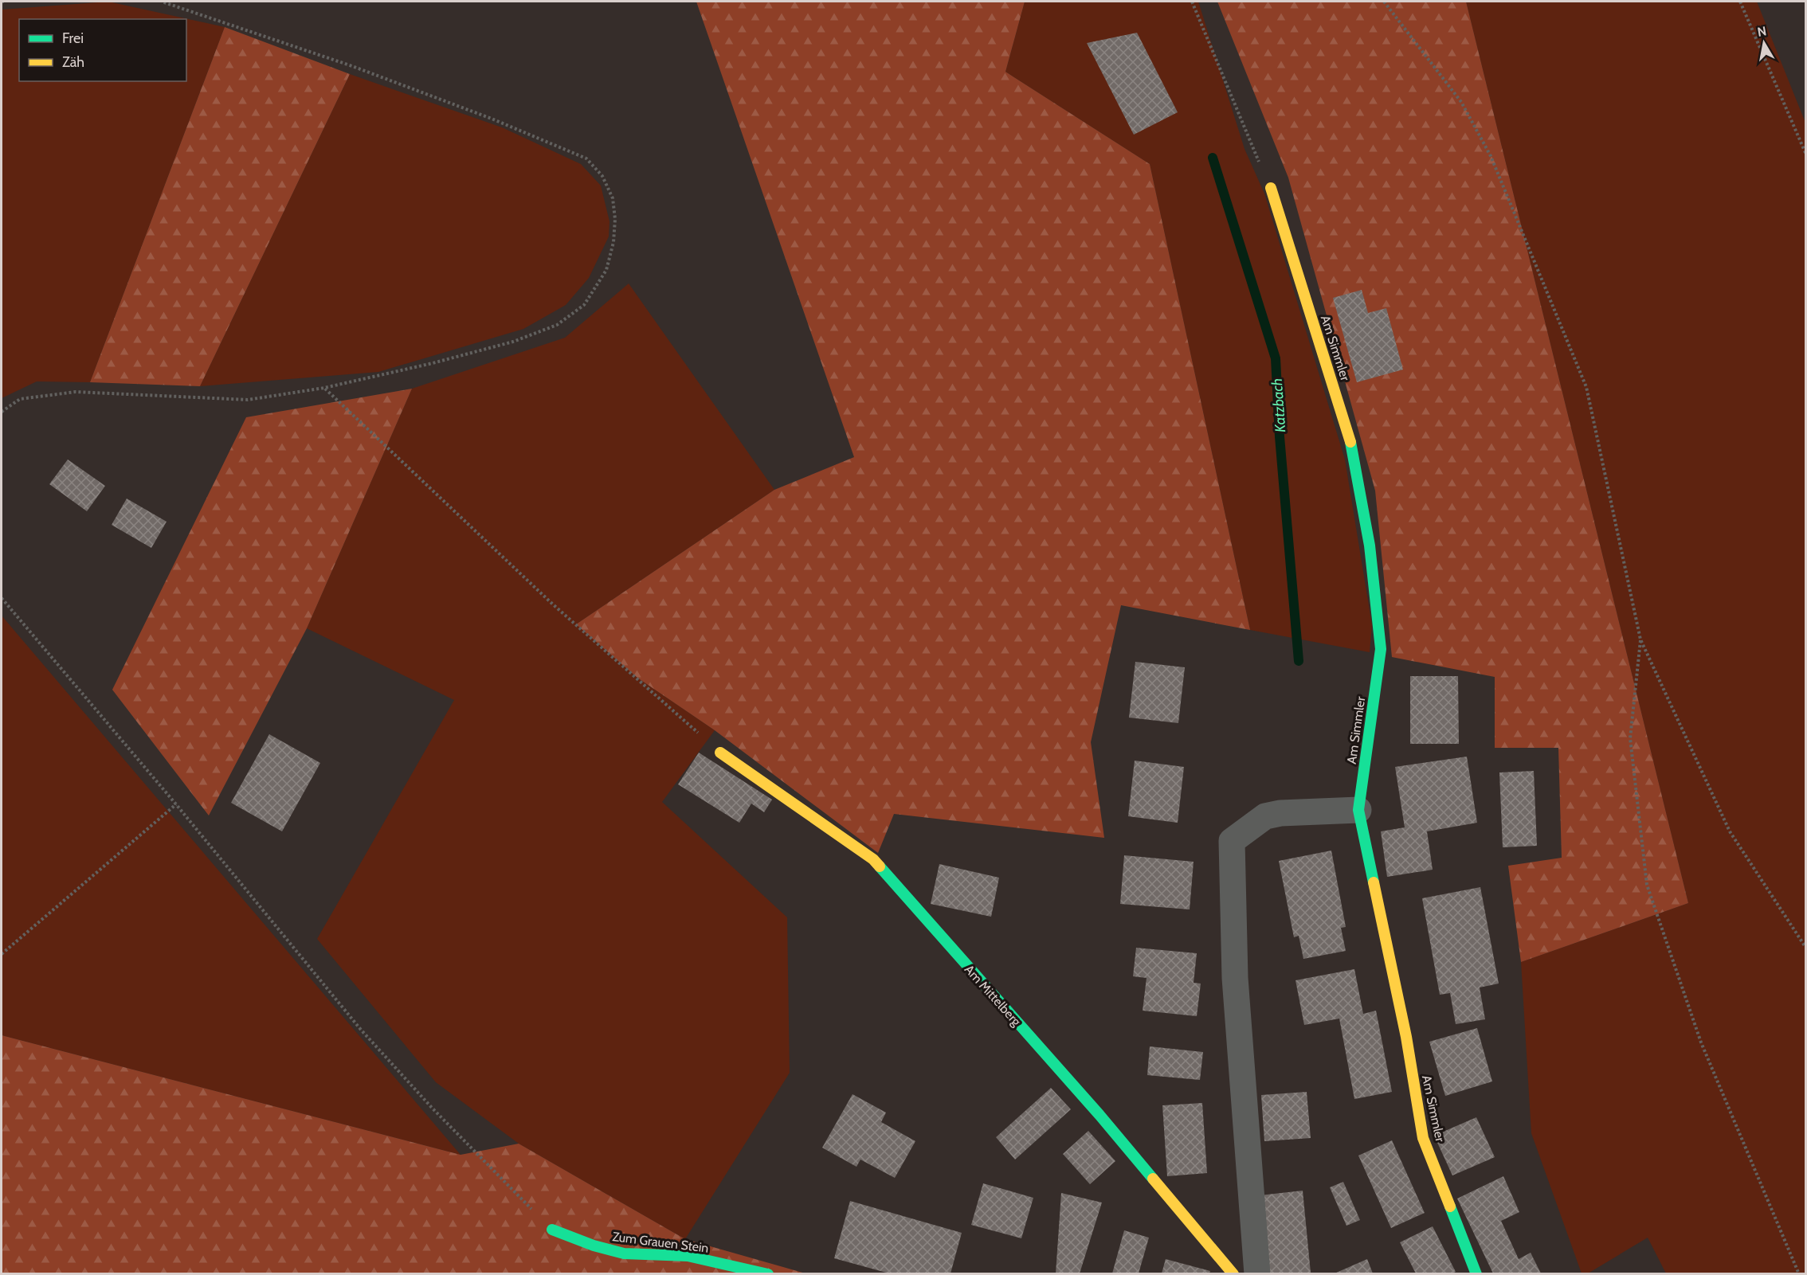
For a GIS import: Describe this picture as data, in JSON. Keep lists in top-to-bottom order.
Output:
{
  "streets": {
    "street": ["Am Simmler", "Am Mittelberg", "Zum Grauen Stein"]
  },
  "water": ["Katzbach"],
  "legend": ["Frei", "Zäh"],
  "north": "top"
}
